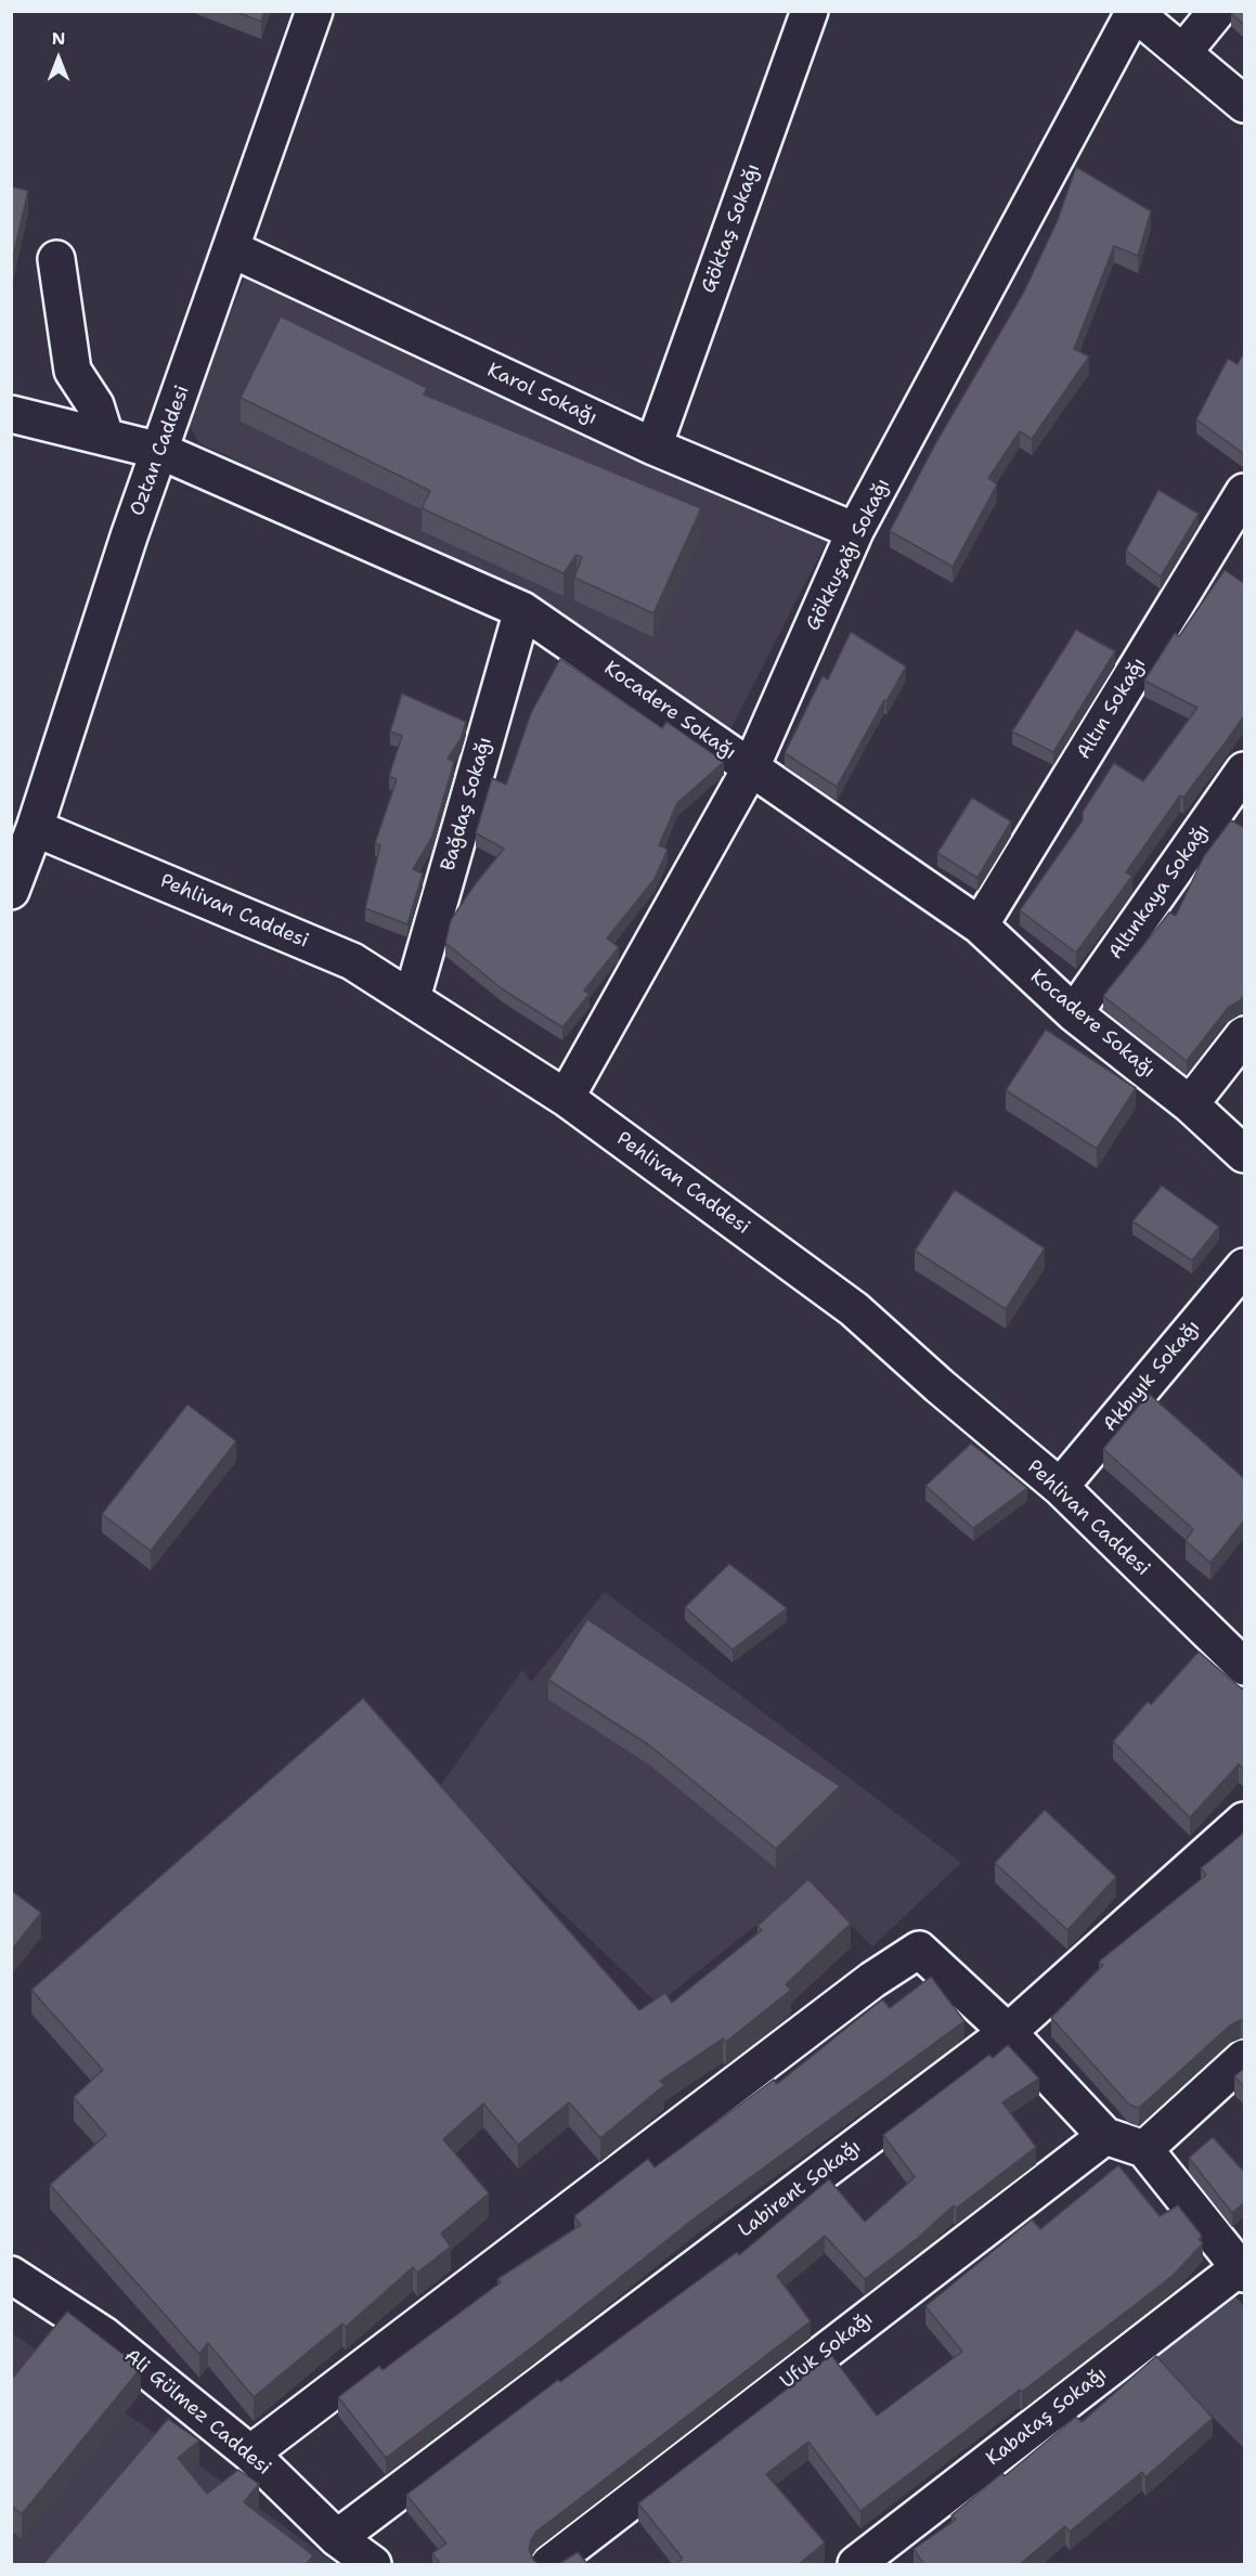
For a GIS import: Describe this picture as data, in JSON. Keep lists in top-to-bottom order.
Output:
{
  "streets": {
    "street": [
      "Göktaş Sokağı",
      "Karol Sokağı",
      "Oztan Caddesi",
      "Gökkuşağı Sokağı",
      "Altın Sokağı",
      "Kocadere Sokağı",
      "Bağdaş Sokağı",
      "Altınkaya Sokağı",
      "Pehlivan Caddesi",
      "Akbıyık Sokağı",
      "Labirent Sokağı",
      "Ufuk Sokağı",
      "Ali Gülmez Caddesi",
      "Kabataş Sokağı"
    ]
  },
  "crossings": [
    ["Göktaş Sokağı", "Karol Sokağı"],
    ["Karol Sokağı", "Oztan Caddesi"],
    ["Karol Sokağı", "Gökkuşağı Sokağı"],
    ["Oztan Caddesi", "Kocadere Sokağı"],
    ["Oztan Caddesi", "Pehlivan Caddesi"],
    ["Gökkuşağı Sokağı", "Kocadere Sokağı"],
    ["Gökkuşağı Sokağı", "Pehlivan Caddesi"],
    ["Altın Sokağı", "Kocadere Sokağı"],
    ["Kocadere Sokağı", "Bağdaş Sokağı"],
    ["Kocadere Sokağı", "Altınkaya Sokağı"],
    ["Bağdaş Sokağı", "Pehlivan Caddesi"],
    ["Pehlivan Caddesi", "Akbıyık Sokağı"],
    ["Labirent Sokağı", "Ali Gülmez Caddesi"]
  ],
  "north": "top"
}
